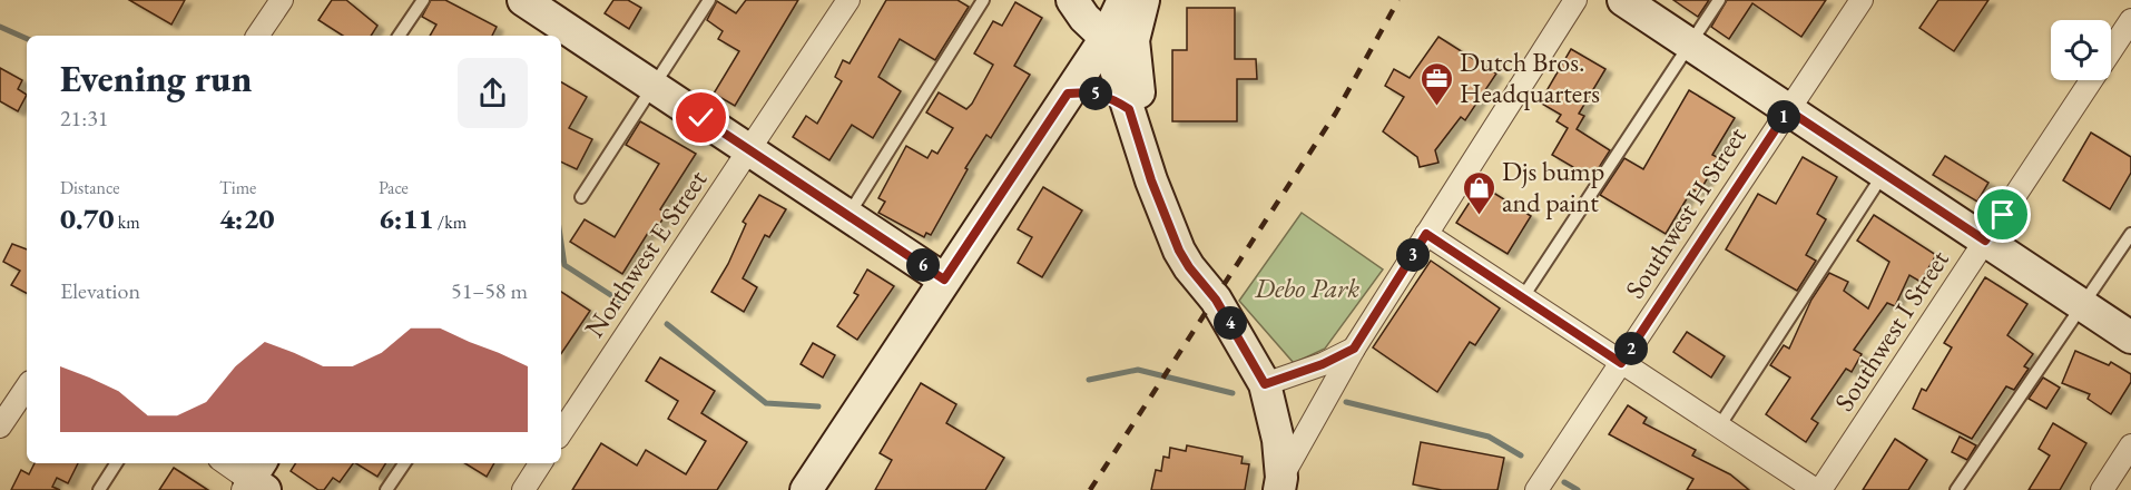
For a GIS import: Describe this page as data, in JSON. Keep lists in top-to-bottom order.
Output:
{
  "streets": {
    "street": ["Southwest H Street", "Northwest E Street", "Southwest I Street"]
  },
  "parks": ["Debo Park"],
  "places": {
    "office": ["Dutch Bros. Headquarters"],
    "shop": ["Djs bump and paint"]
  },
  "page": {
    "heading": ["Evening run", "21:31"],
    "pins": [
      "5",
      "1",
      "3",
      "6",
      "4",
      "2"
    ],
    "stats": [
      ["Distance", "0.70 km"],
      ["Time", "4:20"],
      ["Pace", "6:11 /km"]
    ],
    "chart": ["Elevation", "51–58 m"]
  }
}
